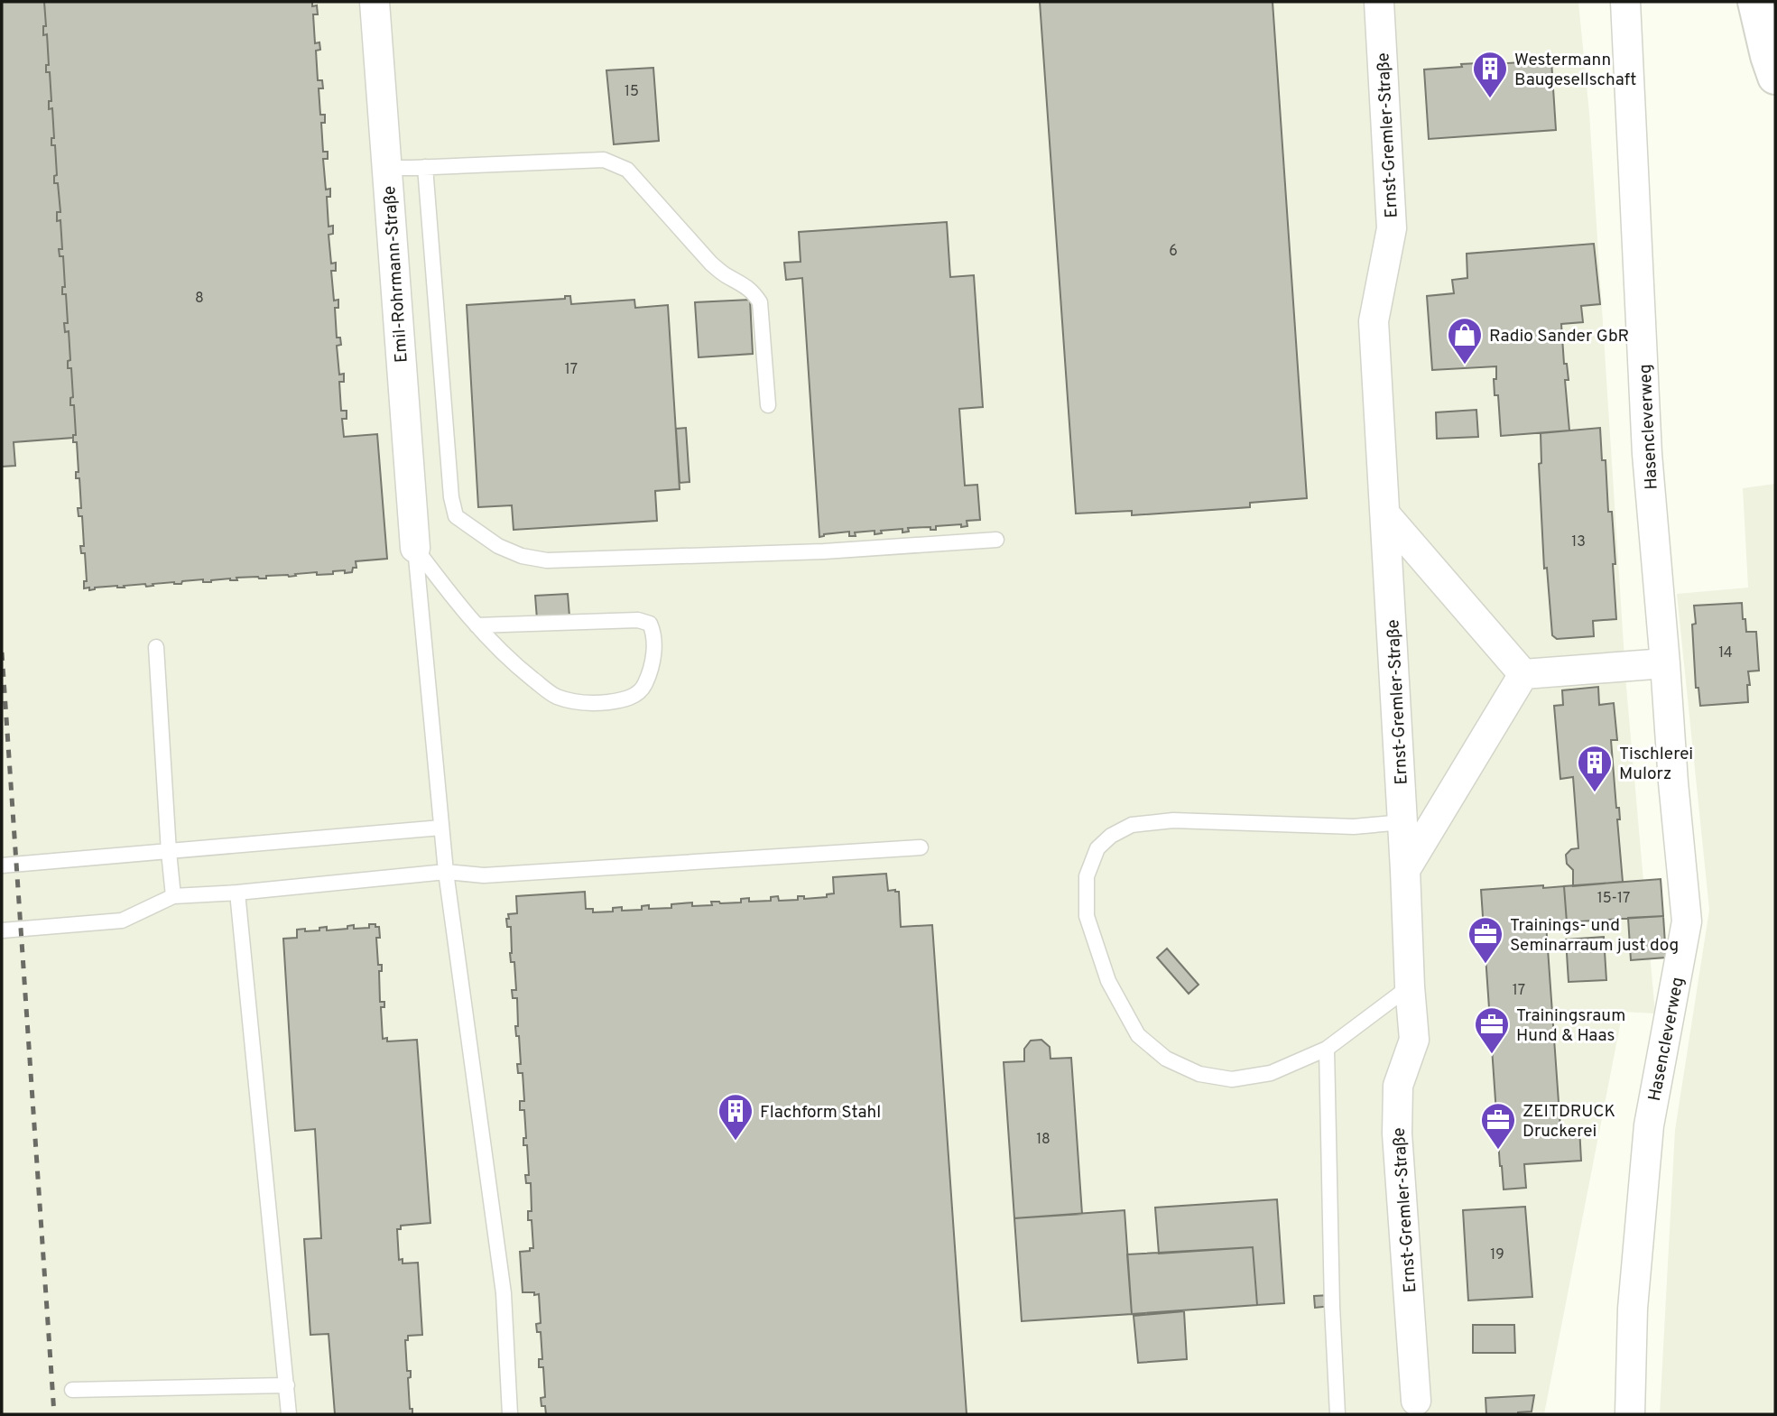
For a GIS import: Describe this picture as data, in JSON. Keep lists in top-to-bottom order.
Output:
{
  "streets": {
    "street": ["Ernst-Gremler-Straße", "Emil-Rohrmann-Straße", "Hasencleverweg"]
  },
  "places": {
    "building": ["Westermann Baugesellschaft", "Tischlerei Mulorz", "Flachform Stahl"],
    "shop": ["Radio Sander GbR"],
    "office": ["Trainings- und Seminarraum just dog", "Trainingsraum Hund & Haas", "ZEITDRUCK Druckerei"]
  },
  "house_numbers": [
    "15",
    "6",
    "8",
    "17",
    "13",
    "14",
    "15-17",
    "17",
    "18",
    "19"
  ]
}
